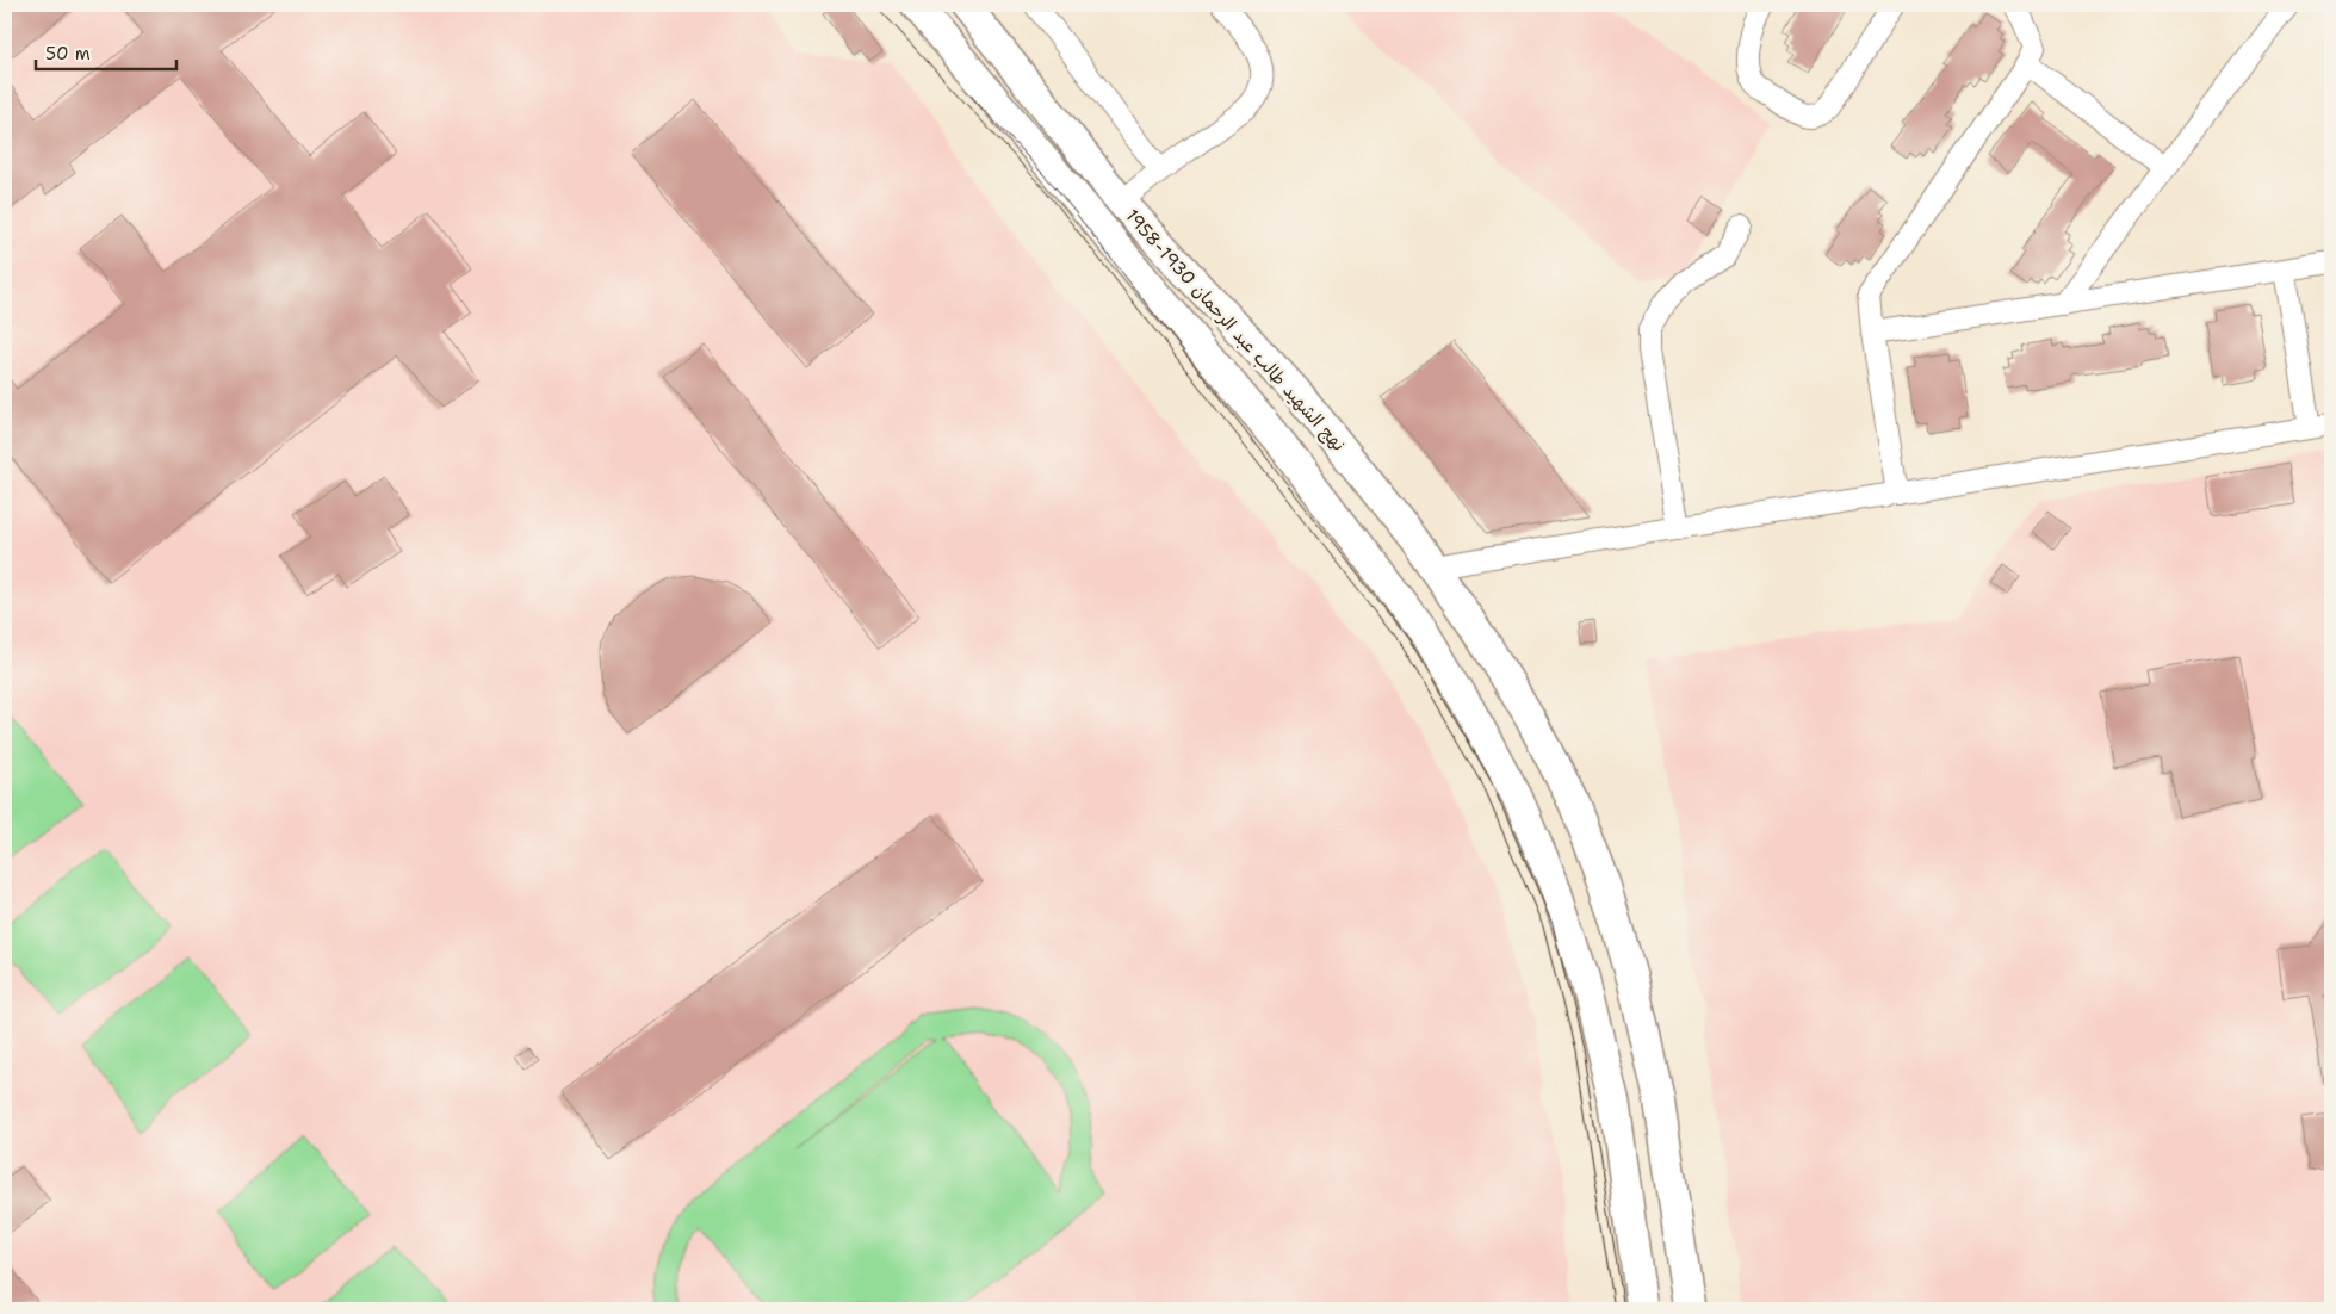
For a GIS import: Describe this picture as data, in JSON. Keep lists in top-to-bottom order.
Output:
{
  "streets": {
    "main road": ["نهج الشهيد طالب عبد الرحمان 1930-1958"]
  },
  "scale_bar": "50 m"
}
